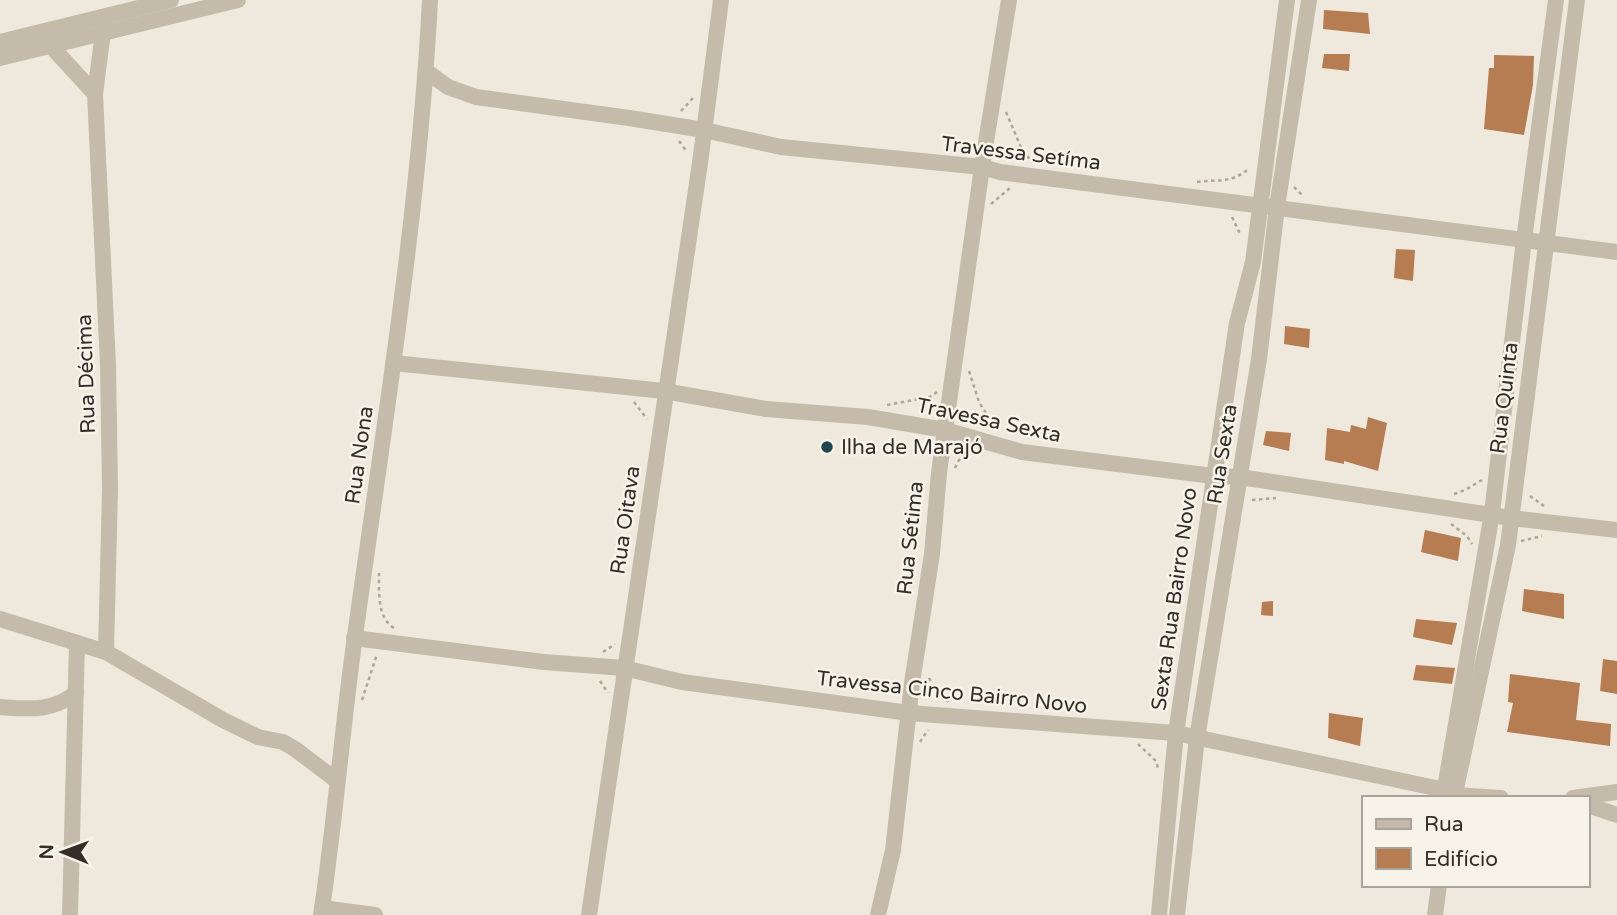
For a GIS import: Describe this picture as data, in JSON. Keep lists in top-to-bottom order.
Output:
{
  "streets": {
    "street": [
      "Travessa Setíma",
      "Rua Décima",
      "Rua Quinta",
      "Travessa Sexta",
      "Rua Sexta",
      "Rua Nona",
      "Rua Oitava",
      "Rua Sétima",
      "Sexta Rua Bairro Novo",
      "Travessa Cinco Bairro Novo"
    ]
  },
  "crossings": [
    ["Travessa Setíma", "Rua Quinta"],
    ["Travessa Setíma", "Rua Sexta"],
    ["Travessa Setíma", "Rua Nona"],
    ["Travessa Setíma", "Rua Oitava"],
    ["Travessa Setíma", "Rua Sétima"],
    ["Travessa Setíma", "Sexta Rua Bairro Novo"],
    ["Rua Quinta", "Travessa Sexta"],
    ["Rua Quinta", "Travessa Cinco Bairro Novo"],
    ["Travessa Sexta", "Rua Sexta"],
    ["Travessa Sexta", "Rua Nona"],
    ["Travessa Sexta", "Rua Oitava"],
    ["Travessa Sexta", "Rua Sétima"],
    ["Travessa Sexta", "Sexta Rua Bairro Novo"],
    ["Rua Sexta", "Sexta Rua Bairro Novo"],
    ["Rua Sexta", "Travessa Cinco Bairro Novo"],
    ["Rua Nona", "Travessa Cinco Bairro Novo"],
    ["Rua Oitava", "Travessa Cinco Bairro Novo"],
    ["Rua Sétima", "Travessa Cinco Bairro Novo"],
    ["Sexta Rua Bairro Novo", "Travessa Cinco Bairro Novo"]
  ],
  "places": ["Ilha de Marajó"],
  "legend": ["Rua", "Edifício"],
  "north": "left"
}
